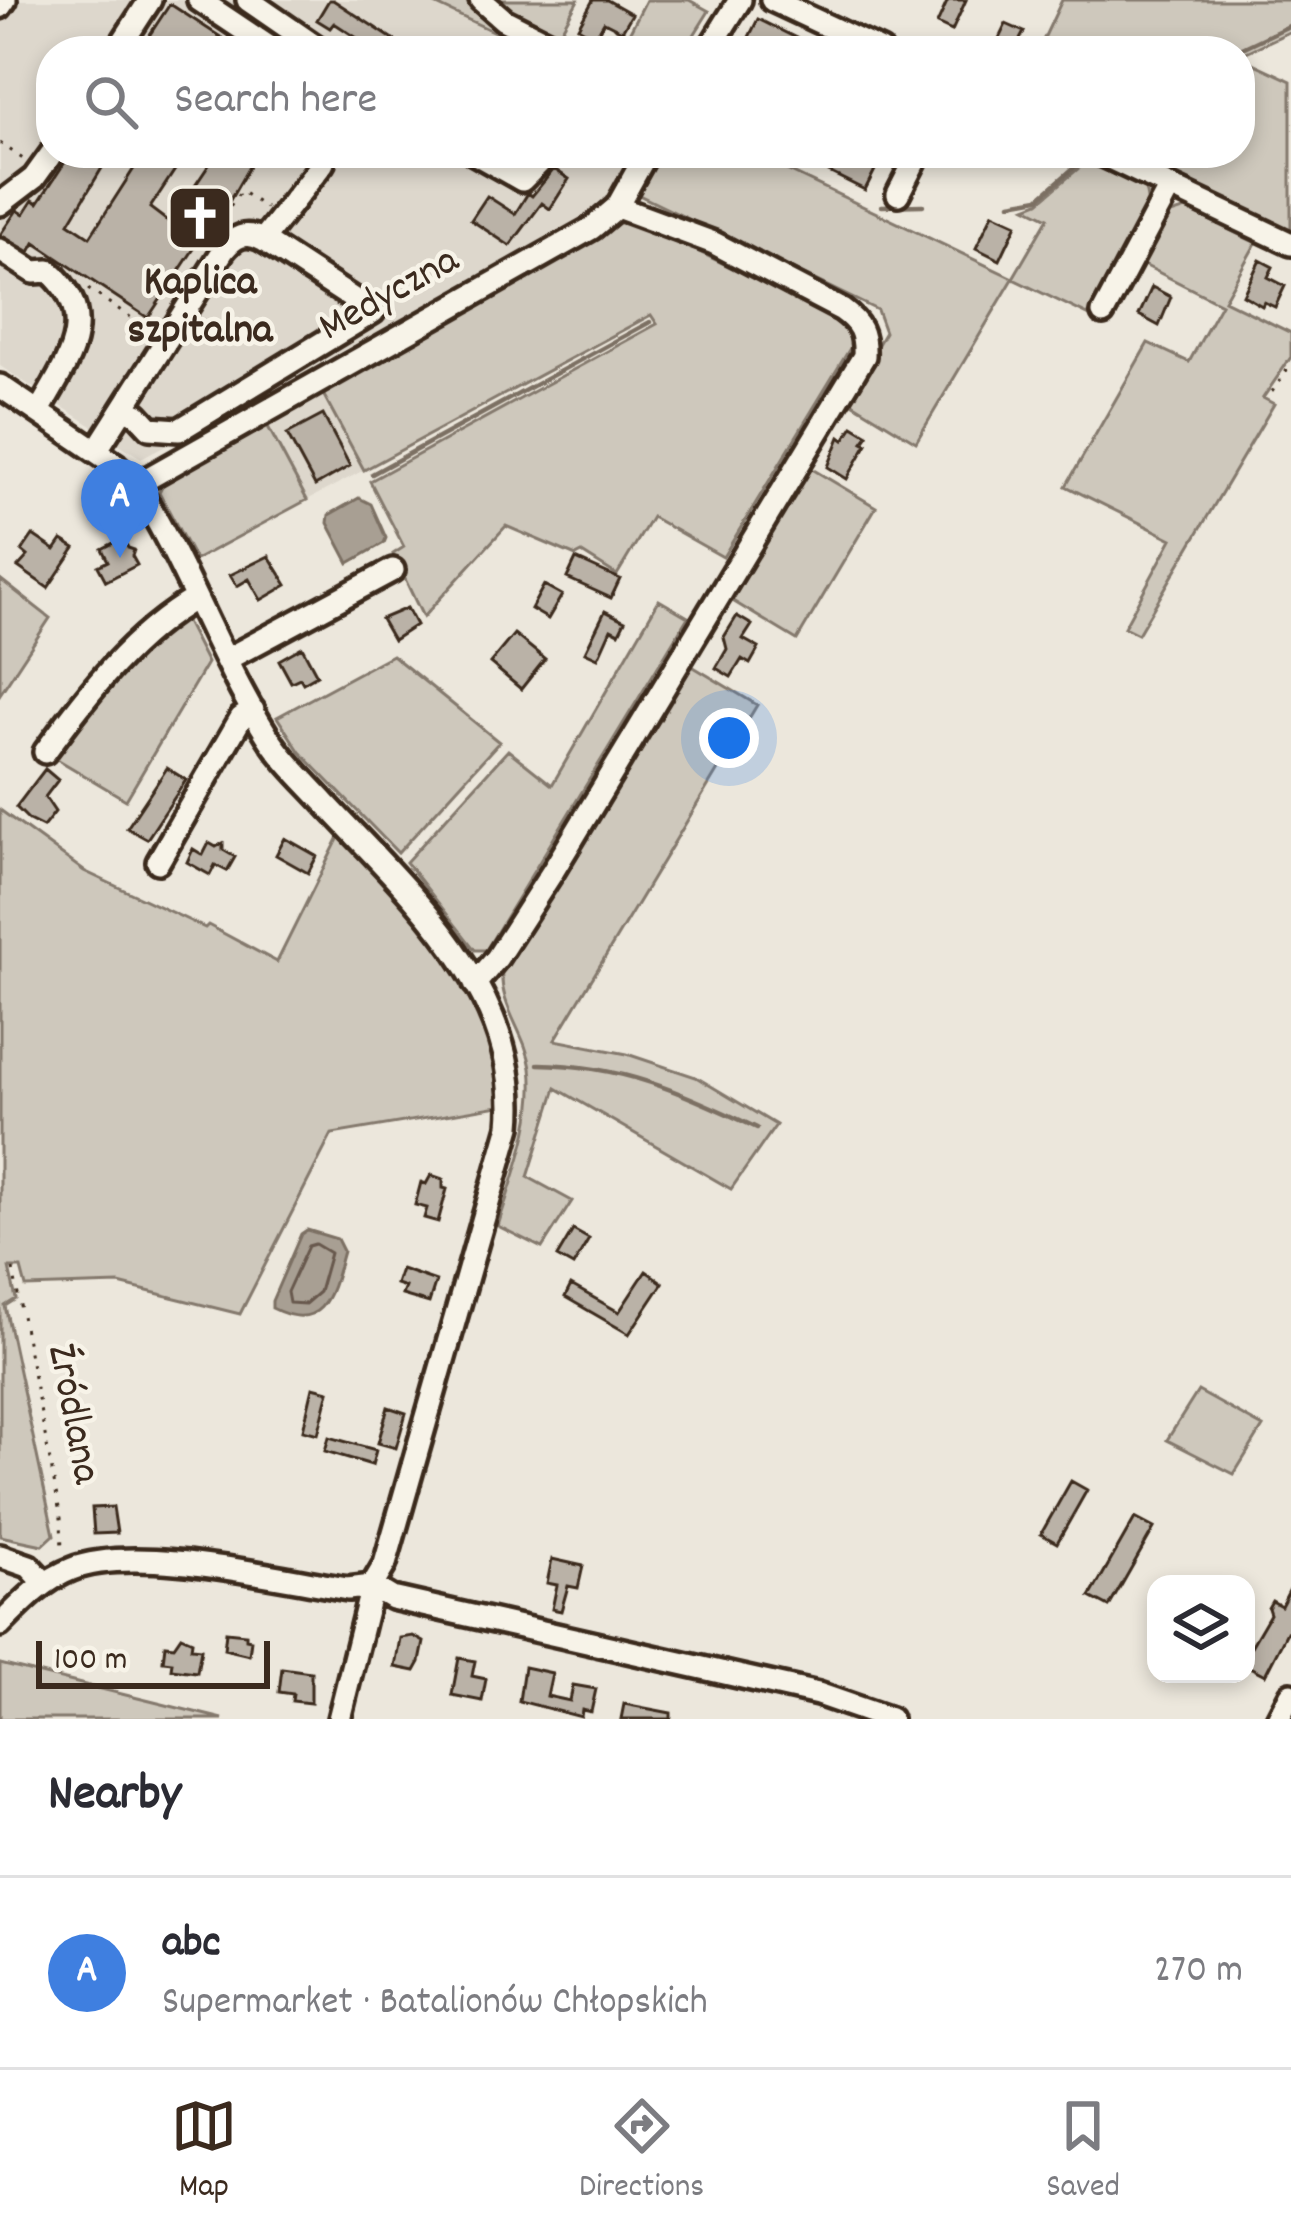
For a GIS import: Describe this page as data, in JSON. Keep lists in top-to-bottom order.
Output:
{
  "streets": {
    "street": ["Medyczna"],
    "path": ["Źródlana"]
  },
  "places": {
    "church": ["Kaplica szpitalna"]
  },
  "scale_bar": "100 m",
  "page": {
    "search": "Search here",
    "pins": "A",
    "scale": "100 m",
    "heading": "Nearby",
    "list": [
      {
        "mark": "A",
        "name": "abc",
        "note": "Supermarket · Batalionów Chłopskich",
        "value": "270 m"
      }
    ],
    "nav": ["Map", "Directions", "Saved"]
  }
}
